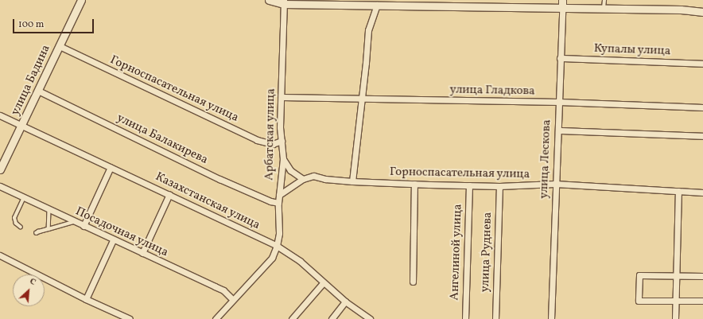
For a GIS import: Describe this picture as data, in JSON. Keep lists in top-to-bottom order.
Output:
{
  "streets": {
    "street": [
      "Купалы улица",
      "улица Бадина",
      "Горноспасательная улица",
      "улица Гладкова",
      "Арбатская улица",
      "улица Балакирева",
      "улица Лескова",
      "Казахстанская улица",
      "Посадочная улица",
      "Ангелиной улица",
      "улица Руднева"
    ]
  },
  "crossings": [
    ["Купалы улица", "улица Лескова"],
    ["улица Бадина", "Горноспасательная улица"],
    ["улица Бадина", "улица Балакирева"],
    ["улица Бадина", "Казахстанская улица"],
    ["Горноспасательная улица", "Арбатская улица"],
    ["Горноспасательная улица", "улица Лескова"],
    ["Горноспасательная улица", "Ангелиной улица"],
    ["Горноспасательная улица", "улица Руднева"],
    ["улица Гладкова", "Арбатская улица"],
    ["улица Гладкова", "улица Лескова"],
    ["Арбатская улица", "улица Балакирева"],
    ["Арбатская улица", "Казахстанская улица"],
    ["Арбатская улица", "Посадочная улица"]
  ],
  "scale_bar": "100 m",
  "north": "top right"
}
